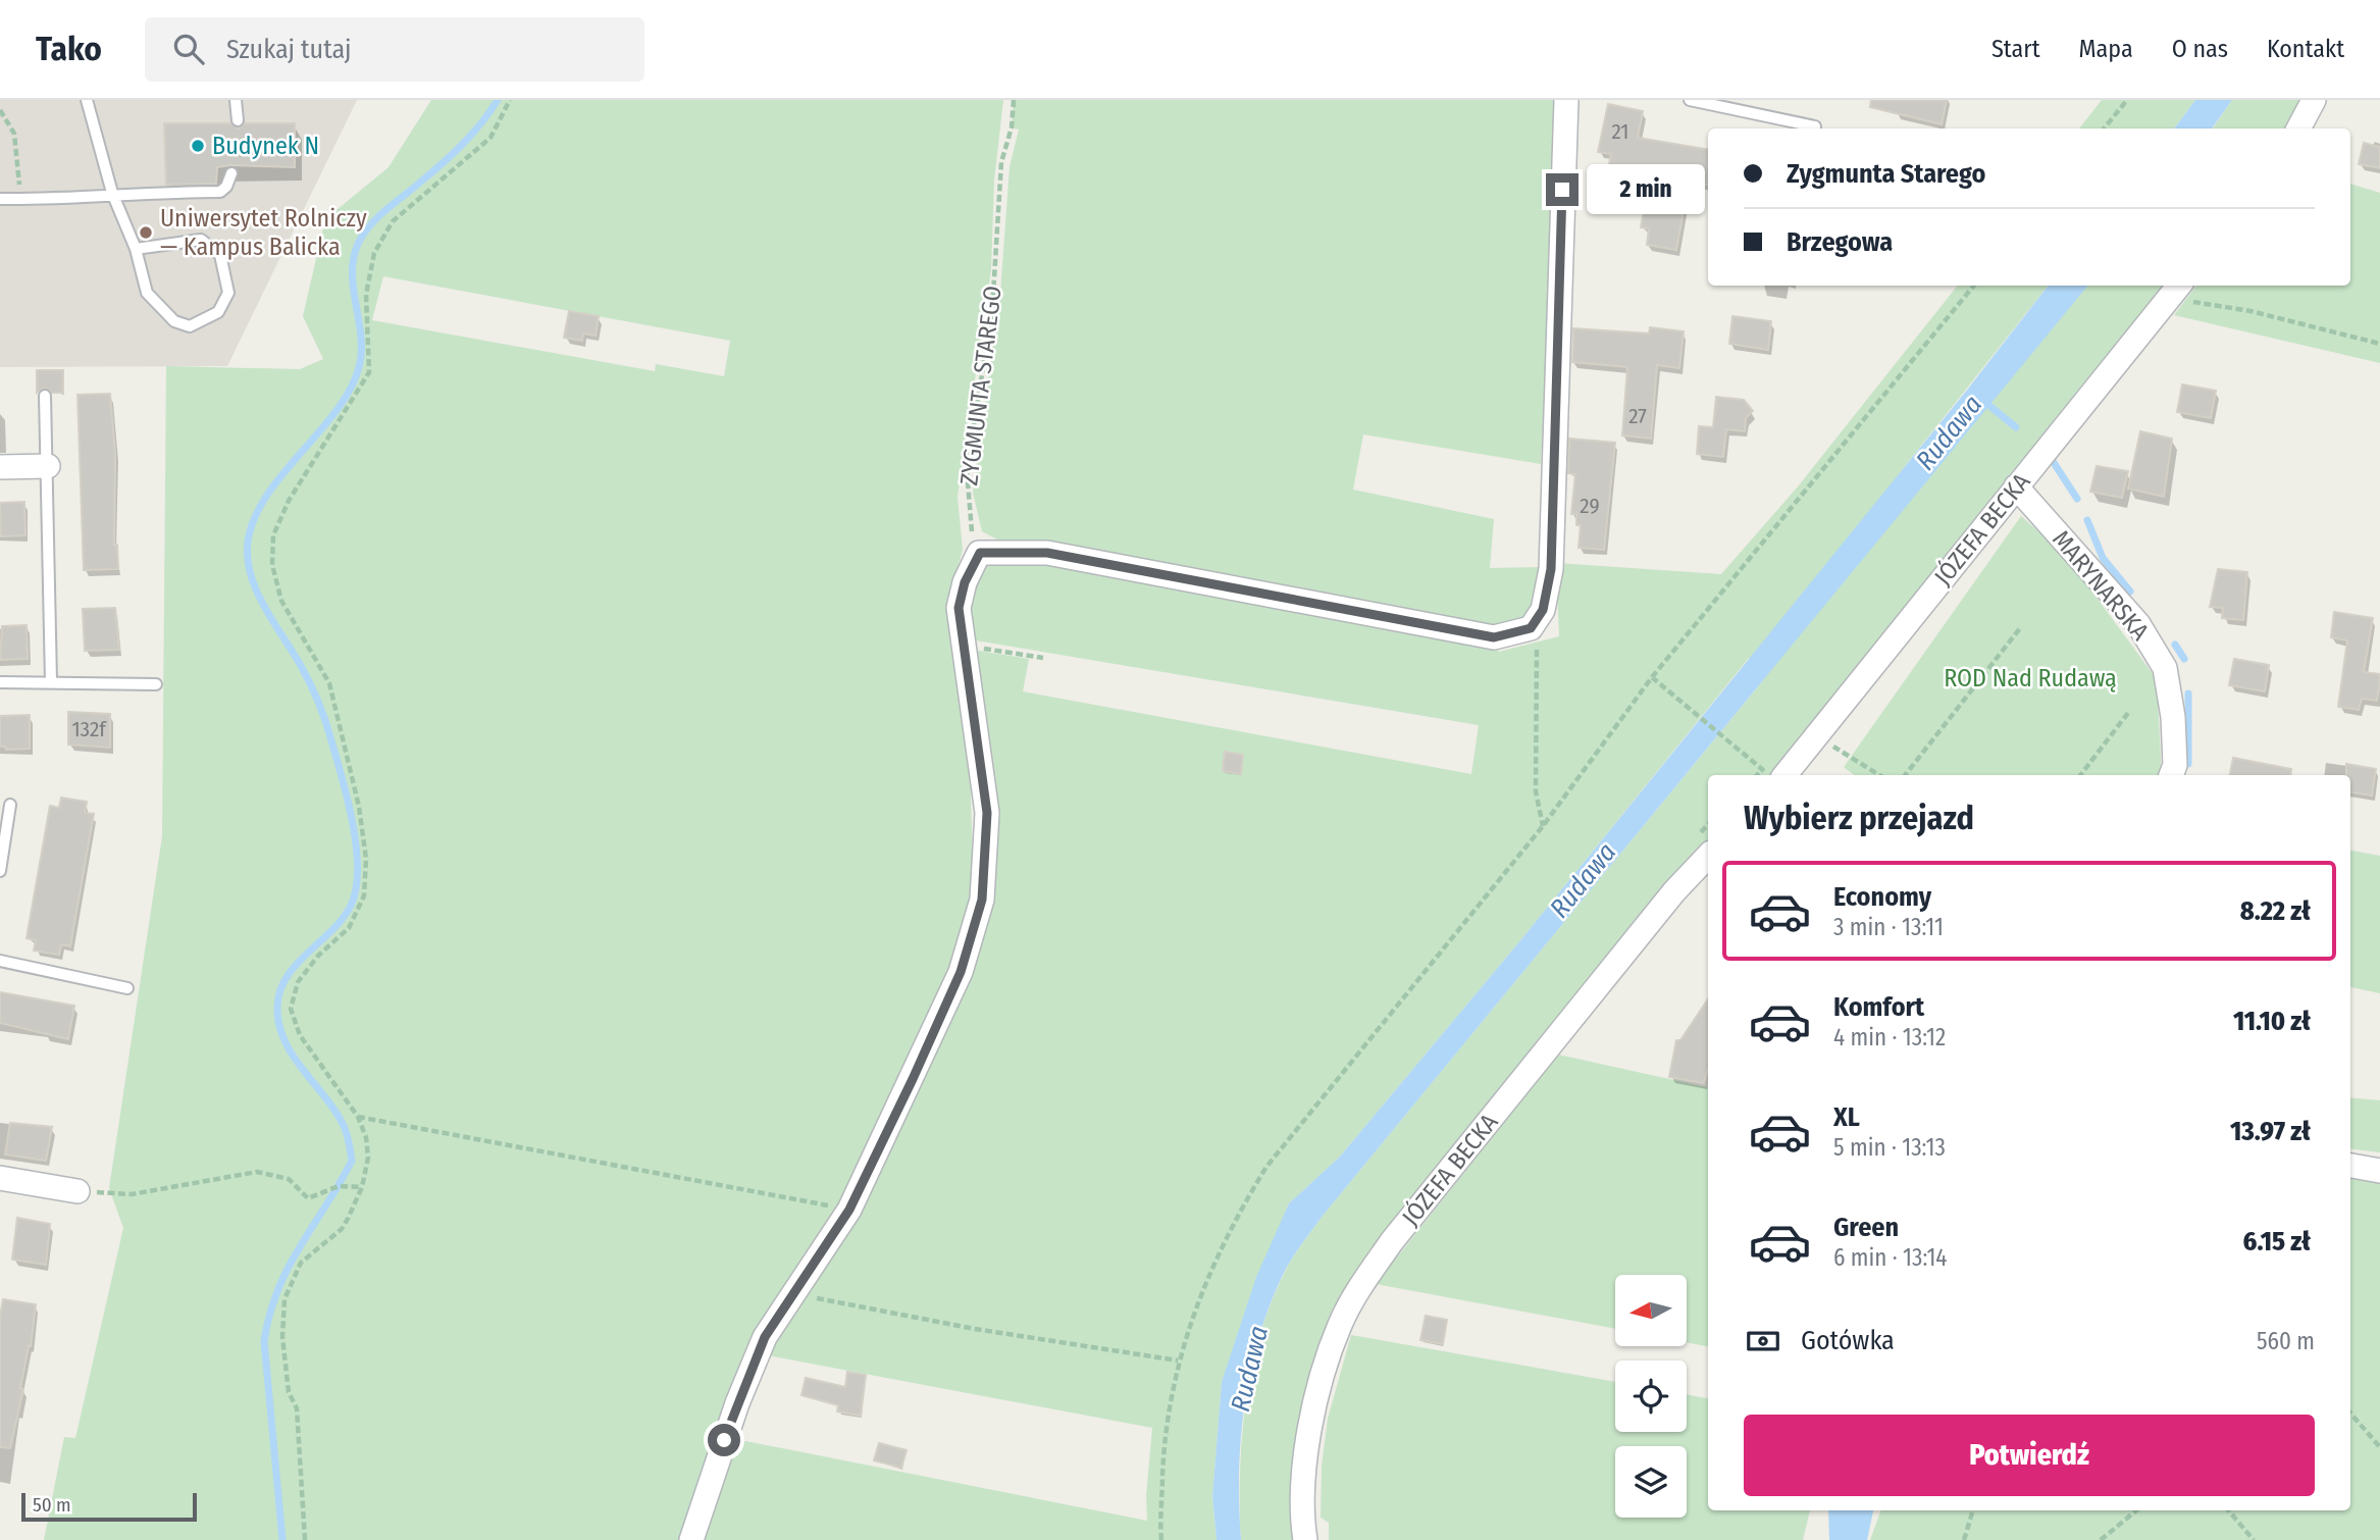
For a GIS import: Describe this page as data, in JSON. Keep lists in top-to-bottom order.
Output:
{
  "streets": {
    "street": ["JÓZEFA BECKA", "MARYNARSKA"],
    "path": ["ZYGMUNTA STAREGO"]
  },
  "crossings": [
    ["JÓZEFA BECKA", "MARYNARSKA"]
  ],
  "water": ["Rudawa"],
  "parks": ["ROD Nad Rudawą"],
  "places": ["Budynek N", "Uniwersytet Rolniczy — Kampus Balicka"],
  "house_numbers": [
    "21",
    "27",
    "29",
    "132f"
  ],
  "scale_bar": "50 m",
  "north": "left",
  "page": {
    "header": "Tako",
    "search": "Szukaj tutaj",
    "nav": [
      "Start",
      "Mapa",
      "O nas",
      "Kontakt"
    ],
    "banner": ["Zygmunta Starego", "Brzegowa"],
    "bubble": "2 min",
    "heading": "Wybierz przejazd",
    "list": [
      {
        "name": "Economy",
        "note": "3 min · 13:11",
        "value": "8.22 zł"
      },
      {
        "name": "Komfort",
        "note": "4 min · 13:12",
        "value": "11.10 zł"
      },
      {
        "name": "XL",
        "note": "5 min · 13:13",
        "value": "13.97 zł"
      },
      {
        "name": "Green",
        "note": "6 min · 13:14",
        "value": "6.15 zł"
      }
    ],
    "pay": ["Gotówka", "560 m"],
    "buttons": "Potwierdź",
    "scale": "50 m"
  }
}
